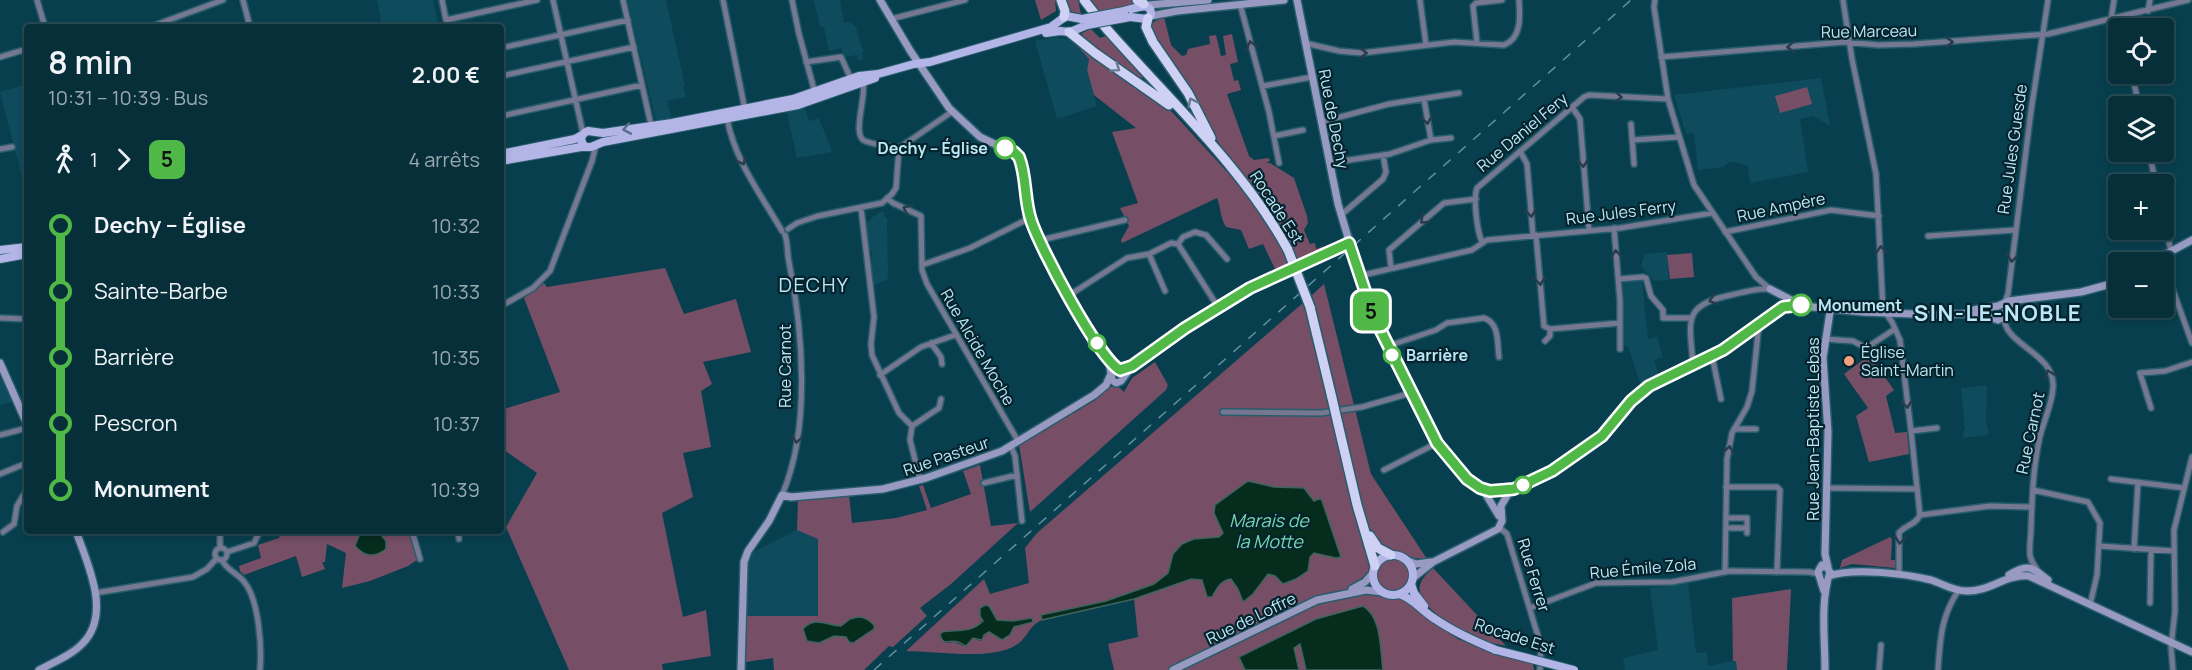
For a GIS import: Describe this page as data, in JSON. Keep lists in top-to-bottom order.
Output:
{
  "streets": {
    "highway": ["Rocade Est"],
    "street": [
      "Rue Marceau",
      "Rue de Dechy",
      "Rue Daniel Fery",
      "Rue Jules Guesde",
      "Rue Ampère",
      "Rue Jules Ferry",
      "Rue Alcide Moche",
      "Rue Carnot",
      "Rue Jean-Baptiste Lebas",
      "Rue Pasteur",
      "Rue Émile Zola",
      "Rue Ferrer",
      "Rue de Loffre"
    ]
  },
  "crossings": [
    ["Rue Marceau", "Rue Jules Guesde"],
    ["Rue de Dechy", "Rue Jules Ferry"],
    ["Rue de Dechy", "Rue Pasteur"],
    ["Rue Alcide Moche", "Rue Pasteur"],
    ["Rue Carnot", "Rue Pasteur"],
    ["Rue Jean-Baptiste Lebas", "Rue Émile Zola"],
    ["Rue Émile Zola", "Rue Ferrer"]
  ],
  "districts": ["DECHY", "SIN-LE-NOBLE"],
  "water": ["Marais de la Motte"],
  "places": [
    "Dechy – Église",
    "Monument",
    "Barrière",
    "Église Saint-Martin"
  ],
  "lines": ["bus line 5"],
  "page": {
    "on_map": "5",
    "map_buttons": ["+", "−"],
    "heading": ["8 min", "10:31 – 10:39 · Bus", "2.00 €"],
    "legs": ["1", "5", "4 arrêts"],
    "list": [
      {
        "name": "Dechy – Église",
        "value": "10:32"
      },
      {
        "name": "Sainte-Barbe",
        "value": "10:33"
      },
      {
        "name": "Barrière",
        "value": "10:35"
      },
      {
        "name": "Pescron",
        "value": "10:37"
      },
      {
        "name": "Monument",
        "value": "10:39"
      }
    ]
  }
}
